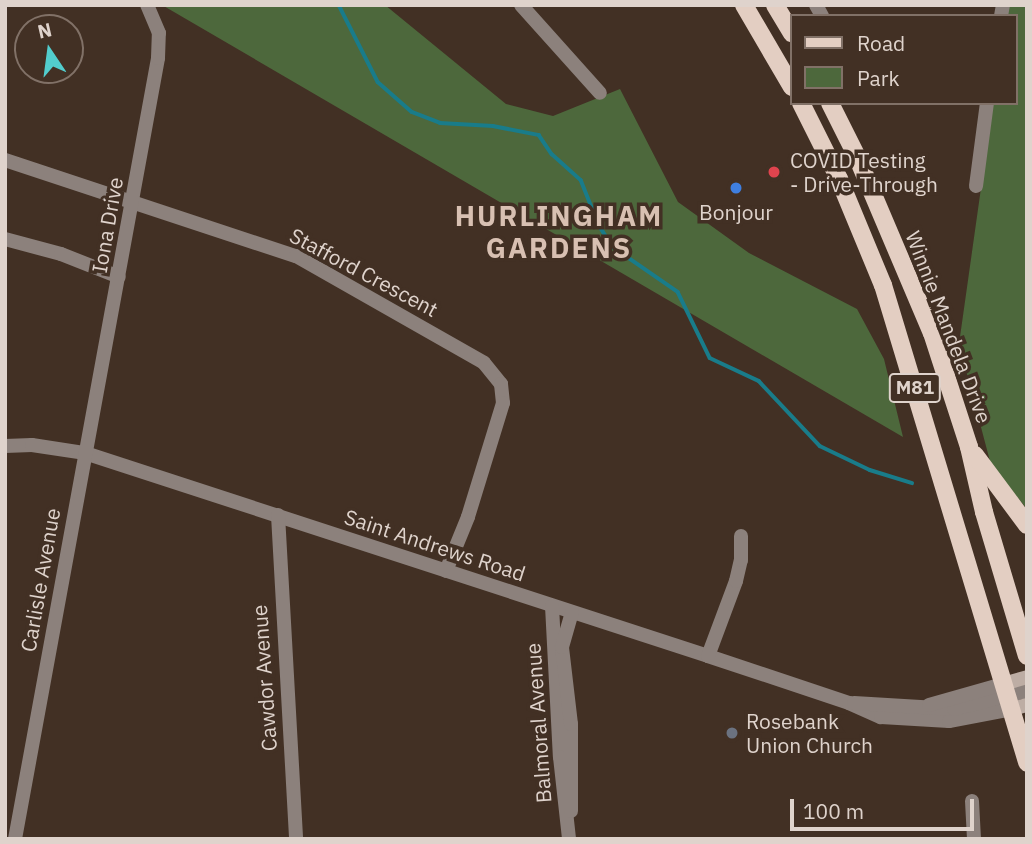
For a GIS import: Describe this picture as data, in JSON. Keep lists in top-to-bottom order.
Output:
{
  "streets": {
    "main road": ["Winnie Mandela Drive", "M81"],
    "street": [
      "Iona Drive",
      "Stafford Crescent",
      "Saint Andrews Road",
      "Carlisle Avenue",
      "Cawdor Avenue",
      "Balmoral Avenue"
    ]
  },
  "crossings": [
    ["Iona Drive", "Stafford Crescent"],
    ["Iona Drive", "Saint Andrews Road"],
    ["Iona Drive", "Carlisle Avenue"],
    ["Stafford Crescent", "Saint Andrews Road"],
    ["M81", "Saint Andrews Road"],
    ["Saint Andrews Road", "Carlisle Avenue"],
    ["Saint Andrews Road", "Cawdor Avenue"],
    ["Saint Andrews Road", "Balmoral Avenue"]
  ],
  "districts": ["HURLINGHAM GARDENS"],
  "places": ["COVID Testing - Drive-Through", "Bonjour", "Rosebank Union Church"],
  "legend": ["Road", "Park"],
  "scale_bar": "100 m",
  "north": "top"
}
